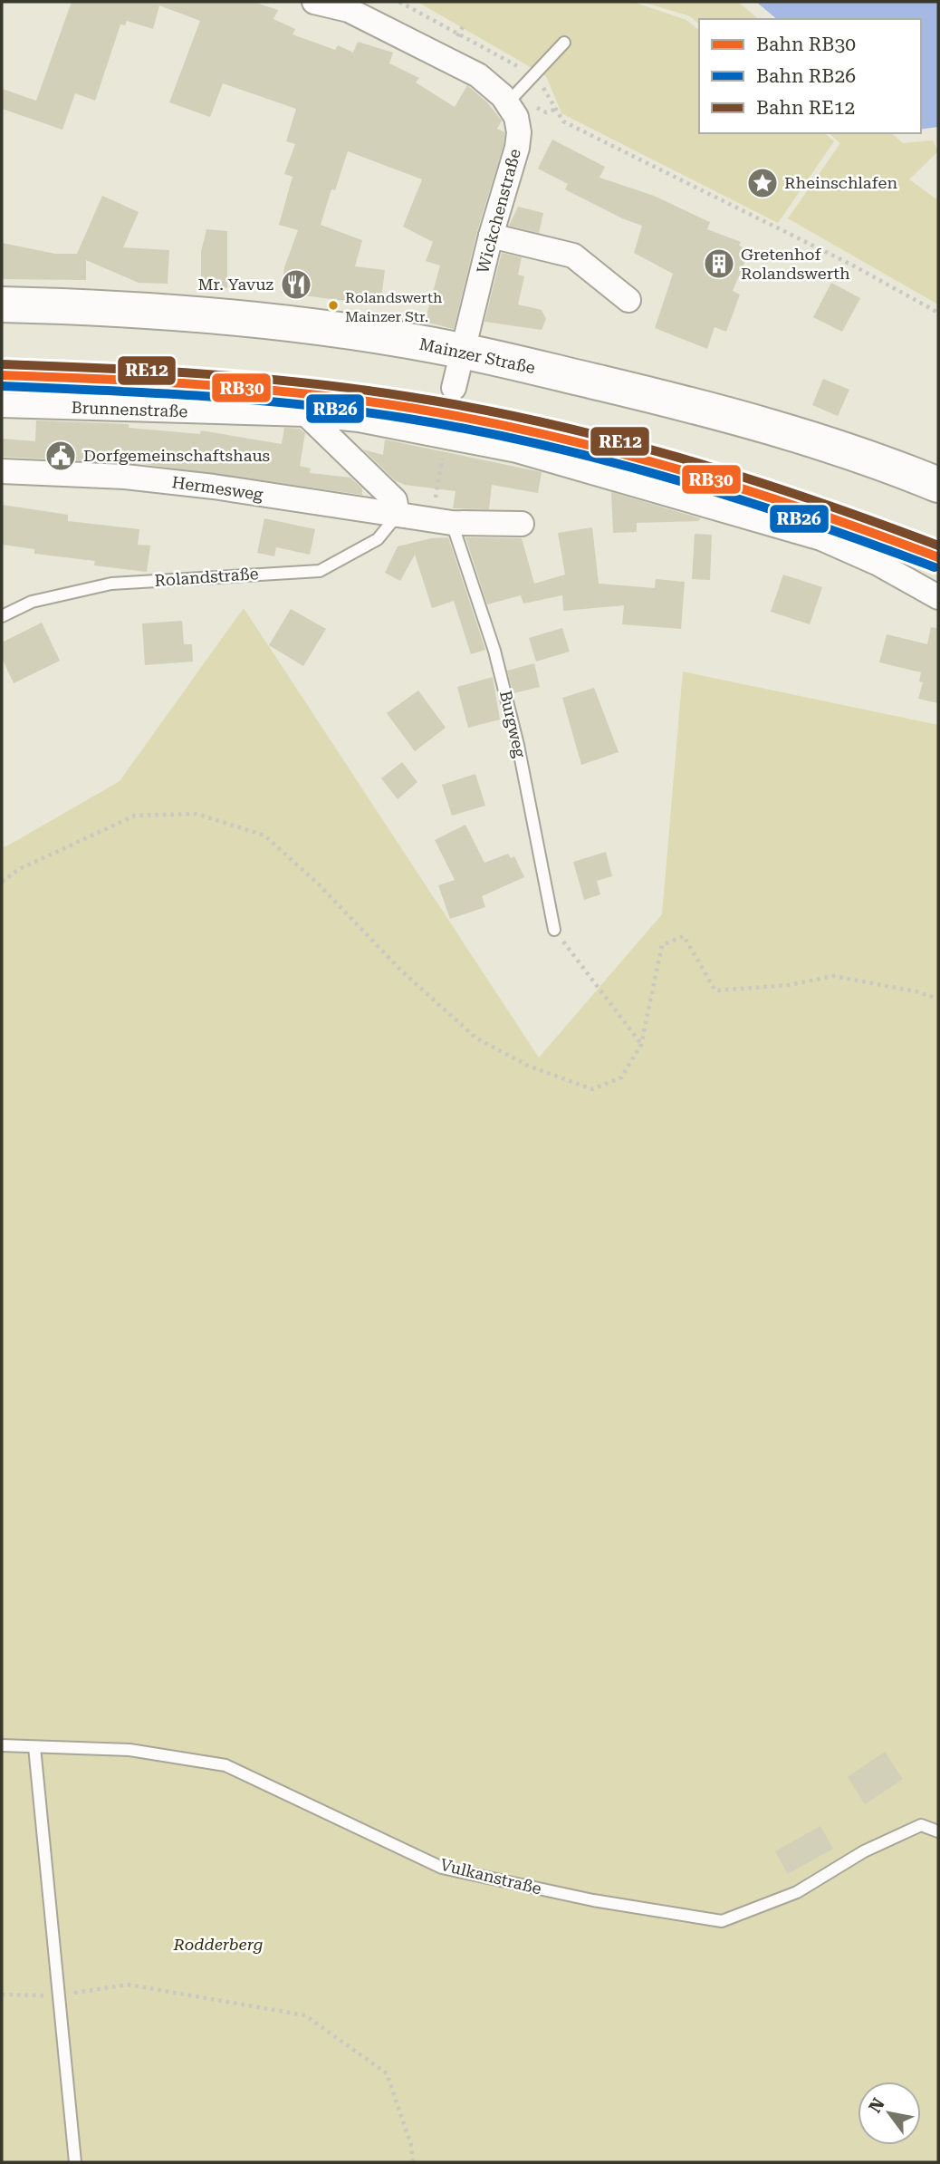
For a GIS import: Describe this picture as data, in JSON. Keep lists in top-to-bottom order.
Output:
{
  "streets": {
    "main road": ["Mainzer Straße"],
    "street": ["Wickchenstraße", "Brunnenstraße", "Hermesweg"],
    "lane": ["Rolandstraße", "Burgweg", "Vulkanstraße"]
  },
  "crossings": [
    ["Wickchenstraße", "Mainzer Straße"],
    ["Hermesweg", "Rolandstraße"],
    ["Hermesweg", "Burgweg"]
  ],
  "parks": ["Rodderberg"],
  "places": {
    "place": ["Rheinschlafen"],
    "building": ["Gretenhof Rolandswerth"],
    "restaurant": ["Mr. Yavuz"],
    "other": ["Rolandswerth Mainzer Str."],
    "public building": ["Dorfgemeinschaftshaus"]
  },
  "lines": ["rail line RE12", "rail line RB30", "rail line RB26"],
  "legend": ["Bahn RB30", "Bahn RB26", "Bahn RE12"],
  "north": "top left"
}
